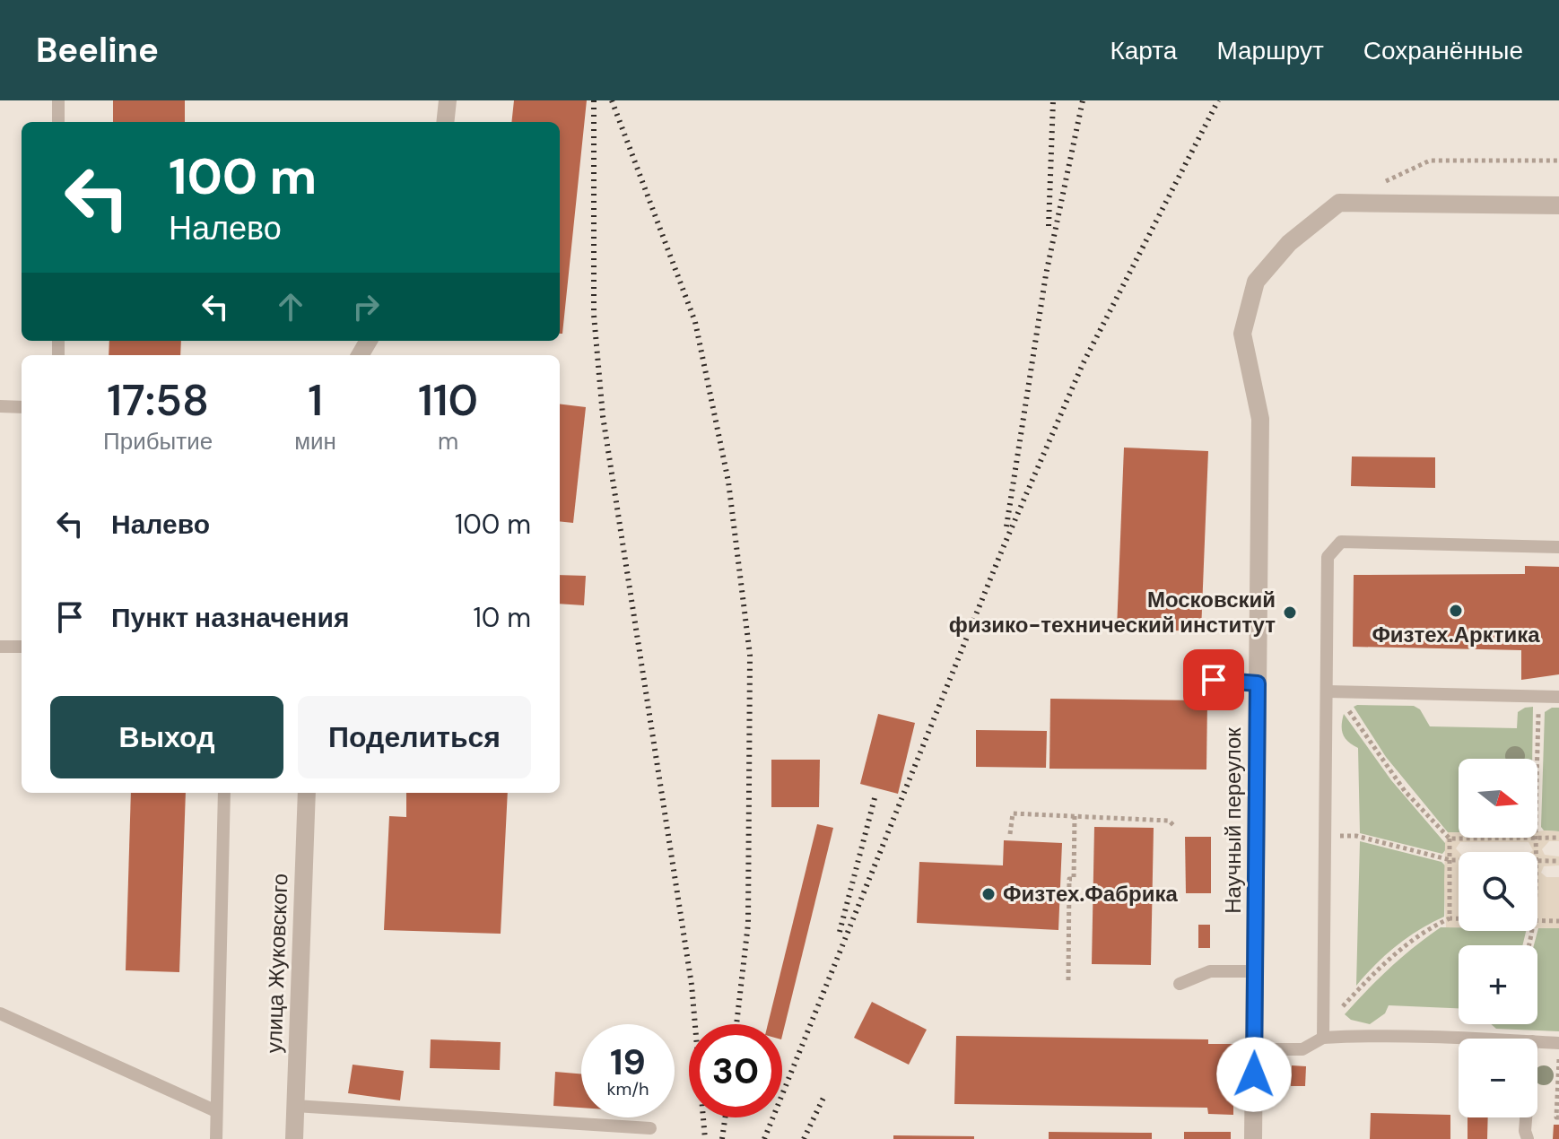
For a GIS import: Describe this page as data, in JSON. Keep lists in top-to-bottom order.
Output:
{
  "streets": {
    "street": ["Научный переулок", "улица Жуковского"]
  },
  "places": ["Физтех.Арктика", "Московский физико-технический институт", "Физтех.Фабрика"],
  "north": "right",
  "page": {
    "header": "Beeline",
    "nav": ["Карта", "Маршрут", "Сохранённые"],
    "turn": ["100 m", "Налево"],
    "eta": [
      "17:58",
      "Прибытие",
      "1",
      "мин",
      "110",
      "m"
    ],
    "list": [
      {
        "name": "Налево",
        "value": "100 m"
      },
      {
        "name": "Пункт назначения",
        "value": "10 m"
      }
    ],
    "buttons": ["Выход", "Поделиться"],
    "map_buttons": ["+", "−"],
    "speed": "19 km/h",
    "limit": "30"
  }
}
